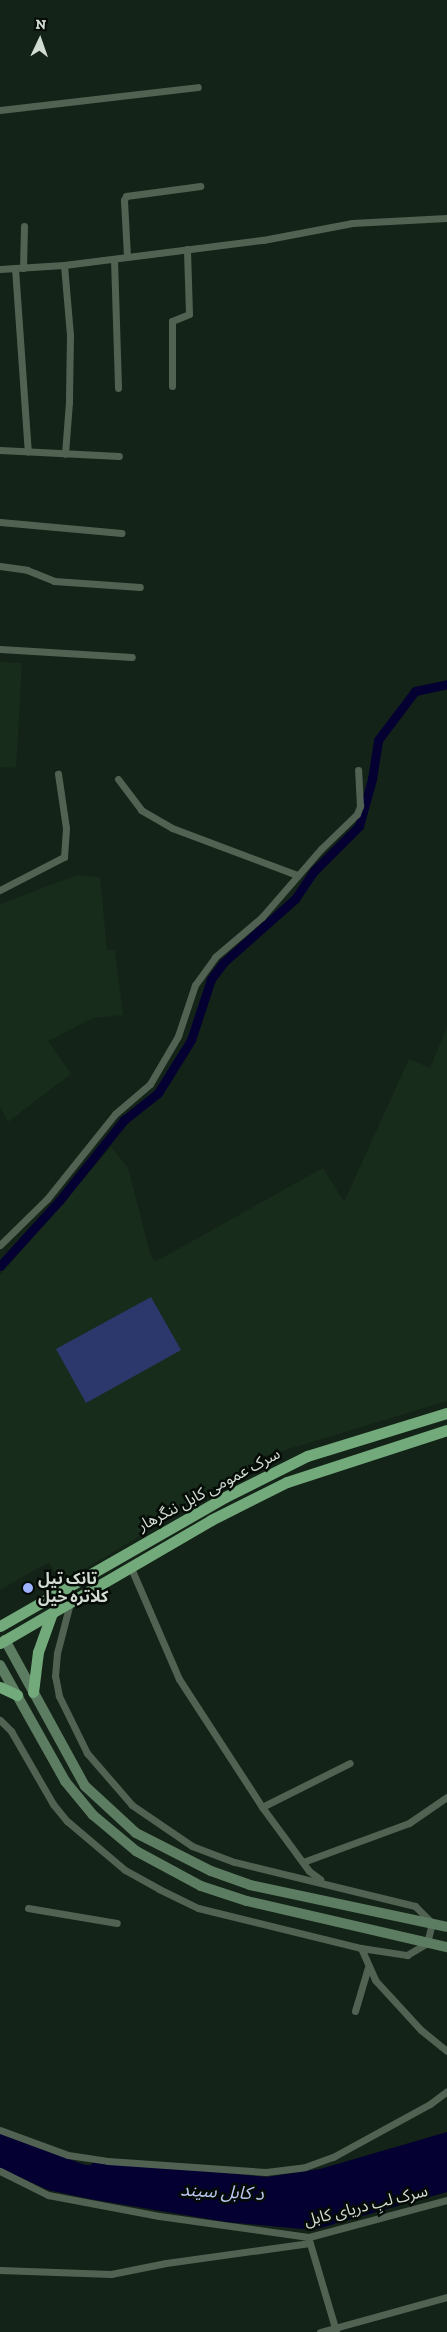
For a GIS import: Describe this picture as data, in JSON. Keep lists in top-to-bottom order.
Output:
{
  "streets": {
    "highway": ["سرک عمومی کابل ننگرهار"],
    "street": ["سرک لبِ دریای کابل"]
  },
  "water": ["د کابل سيند"],
  "places": ["تانک تیل کلاتره خیل"],
  "north": "top"
}
